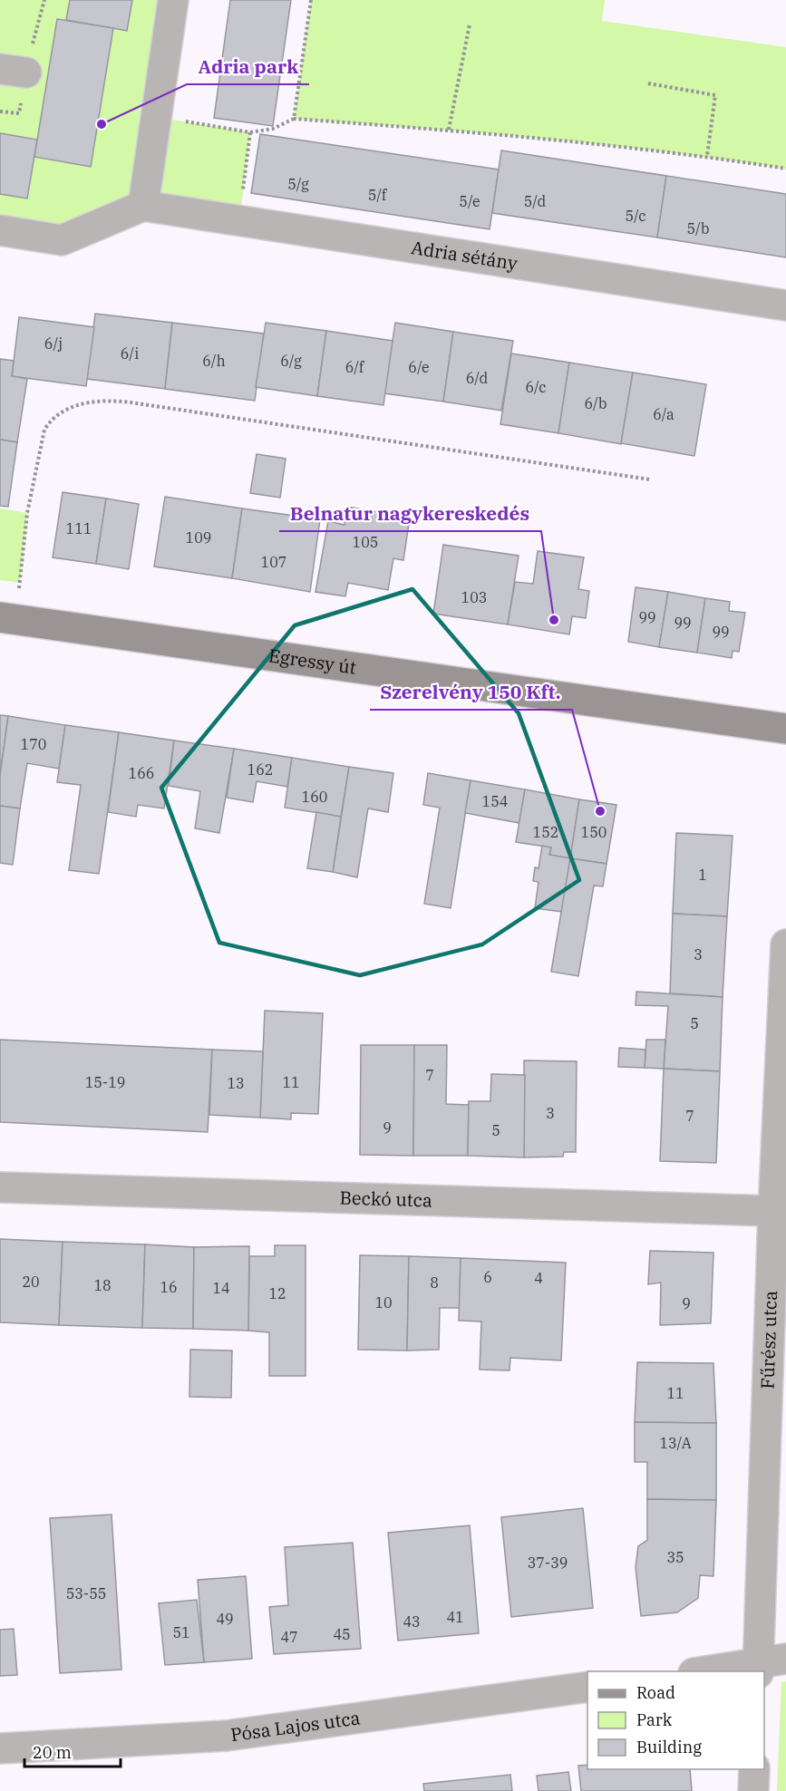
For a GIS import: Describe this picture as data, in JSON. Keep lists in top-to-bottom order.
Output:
{
  "streets": {
    "street": [
      "Adria sétány",
      "Egressy út",
      "Beckó utca",
      "Fűrész utca",
      "Pósa Lajos utca"
    ]
  },
  "crossings": [
    ["Beckó utca", "Fűrész utca"]
  ],
  "places": ["Adria park", "Belnatur nagykereskedés", "Szerelvény 150 Kft."],
  "house_numbers": [
    "5/g",
    "5/f",
    "5/e",
    "5/d",
    "5/c",
    "5/b",
    "6/j",
    "6/i",
    "6/h",
    "6/g",
    "6/f",
    "6/e",
    "6/d",
    "6/c",
    "6/b",
    "6/a",
    "111",
    "109",
    "105",
    "107",
    "103",
    "99",
    "99",
    "99",
    "170",
    "162",
    "166",
    "160",
    "154",
    "152",
    "150",
    "1",
    "3",
    "5",
    "7",
    "15-19",
    "11",
    "13",
    "3",
    "7",
    "9",
    "5",
    "6",
    "4",
    "20",
    "8",
    "18",
    "16",
    "14",
    "12",
    "10",
    "9",
    "11",
    "13/A",
    "35",
    "37-39",
    "53-55",
    "41",
    "49",
    "43",
    "51",
    "45",
    "47"
  ],
  "legend": ["Road", "Park", "Building"],
  "scale_bar": "20 m"
}
